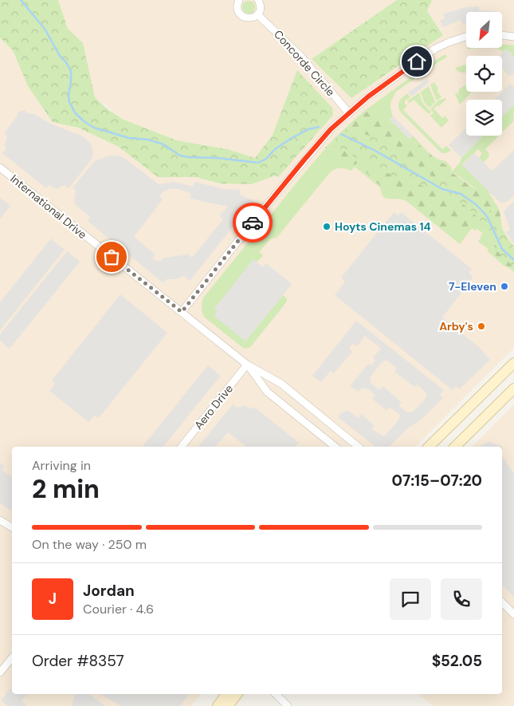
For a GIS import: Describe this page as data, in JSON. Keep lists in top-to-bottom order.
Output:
{
  "streets": {
    "street": ["Concorde Circle", "International Drive", "Aero Drive"]
  },
  "crossings": [
    ["International Drive", "Aero Drive"]
  ],
  "places": ["Hoyts Cinemas 14", "7-Eleven", "Arby's"],
  "north": "bottom left",
  "page": {
    "heading": ["2 min", "Arriving in", "07:15–07:20"],
    "panel": [
      "Jordan",
      "Courier · 4.6",
      "Order #8357",
      "$52.05"
    ],
    "bar": "On the way · 250 m",
    "round": "J"
  }
}
